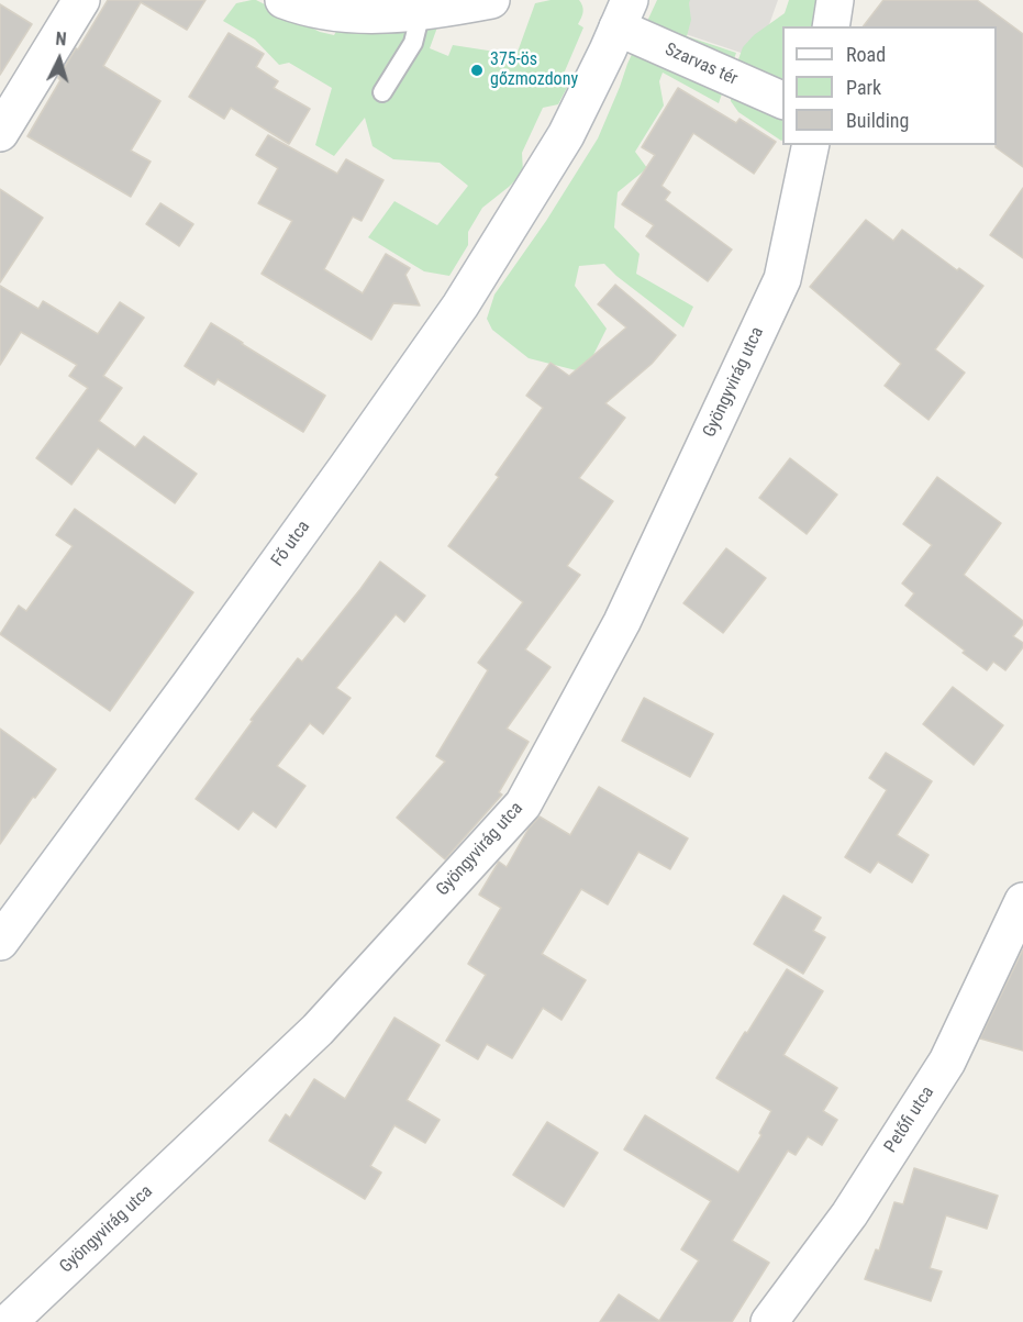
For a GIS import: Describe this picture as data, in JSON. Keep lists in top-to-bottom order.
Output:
{
  "streets": {
    "street": [
      "Szarvas tér",
      "Gyöngyvirág utca",
      "Fő utca",
      "Petőfi utca"
    ]
  },
  "crossings": [
    ["Szarvas tér", "Fő utca"]
  ],
  "places": ["375-ös gőzmozdony"],
  "legend": ["Road", "Park", "Building"],
  "north": "top"
}
